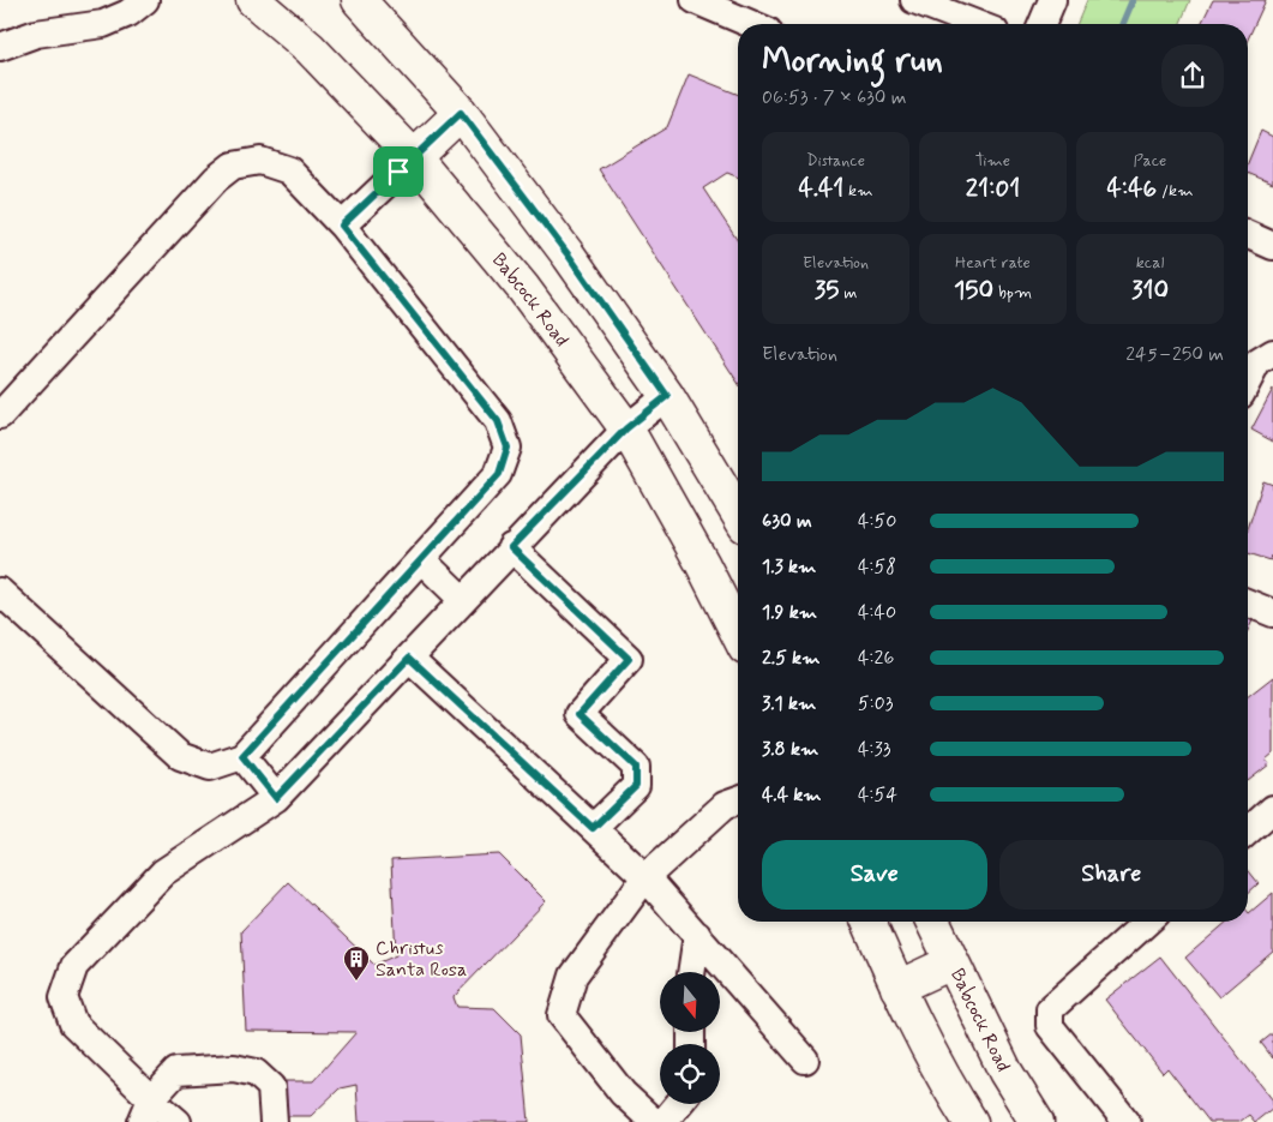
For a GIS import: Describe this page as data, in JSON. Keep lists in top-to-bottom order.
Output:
{
  "streets": {
    "main road": ["Babcock Road"]
  },
  "places": {
    "building": ["Christus Santa Rosa"]
  },
  "north": "bottom",
  "page": {
    "heading": ["Morning run", "06:53 · 7 × 630 m"],
    "stats": [
      ["Distance", "4.41 km"],
      ["Time", "21:01"],
      ["Pace", "4:46 /km"],
      ["Elevation", "35 m"],
      ["Heart rate", "150 bpm"],
      ["kcal", "310"]
    ],
    "chart": ["Elevation", "245–250 m"],
    "list": [
      {
        "name": "630 m",
        "note": "4:50"
      },
      {
        "name": "1.3 km",
        "note": "4:58"
      },
      {
        "name": "1.9 km",
        "note": "4:40"
      },
      {
        "name": "2.5 km",
        "note": "4:26"
      },
      {
        "name": "3.1 km",
        "note": "5:03"
      },
      {
        "name": "3.8 km",
        "note": "4:33"
      },
      {
        "name": "4.4 km",
        "note": "4:54"
      }
    ],
    "buttons": ["Save", "Share"]
  }
}
